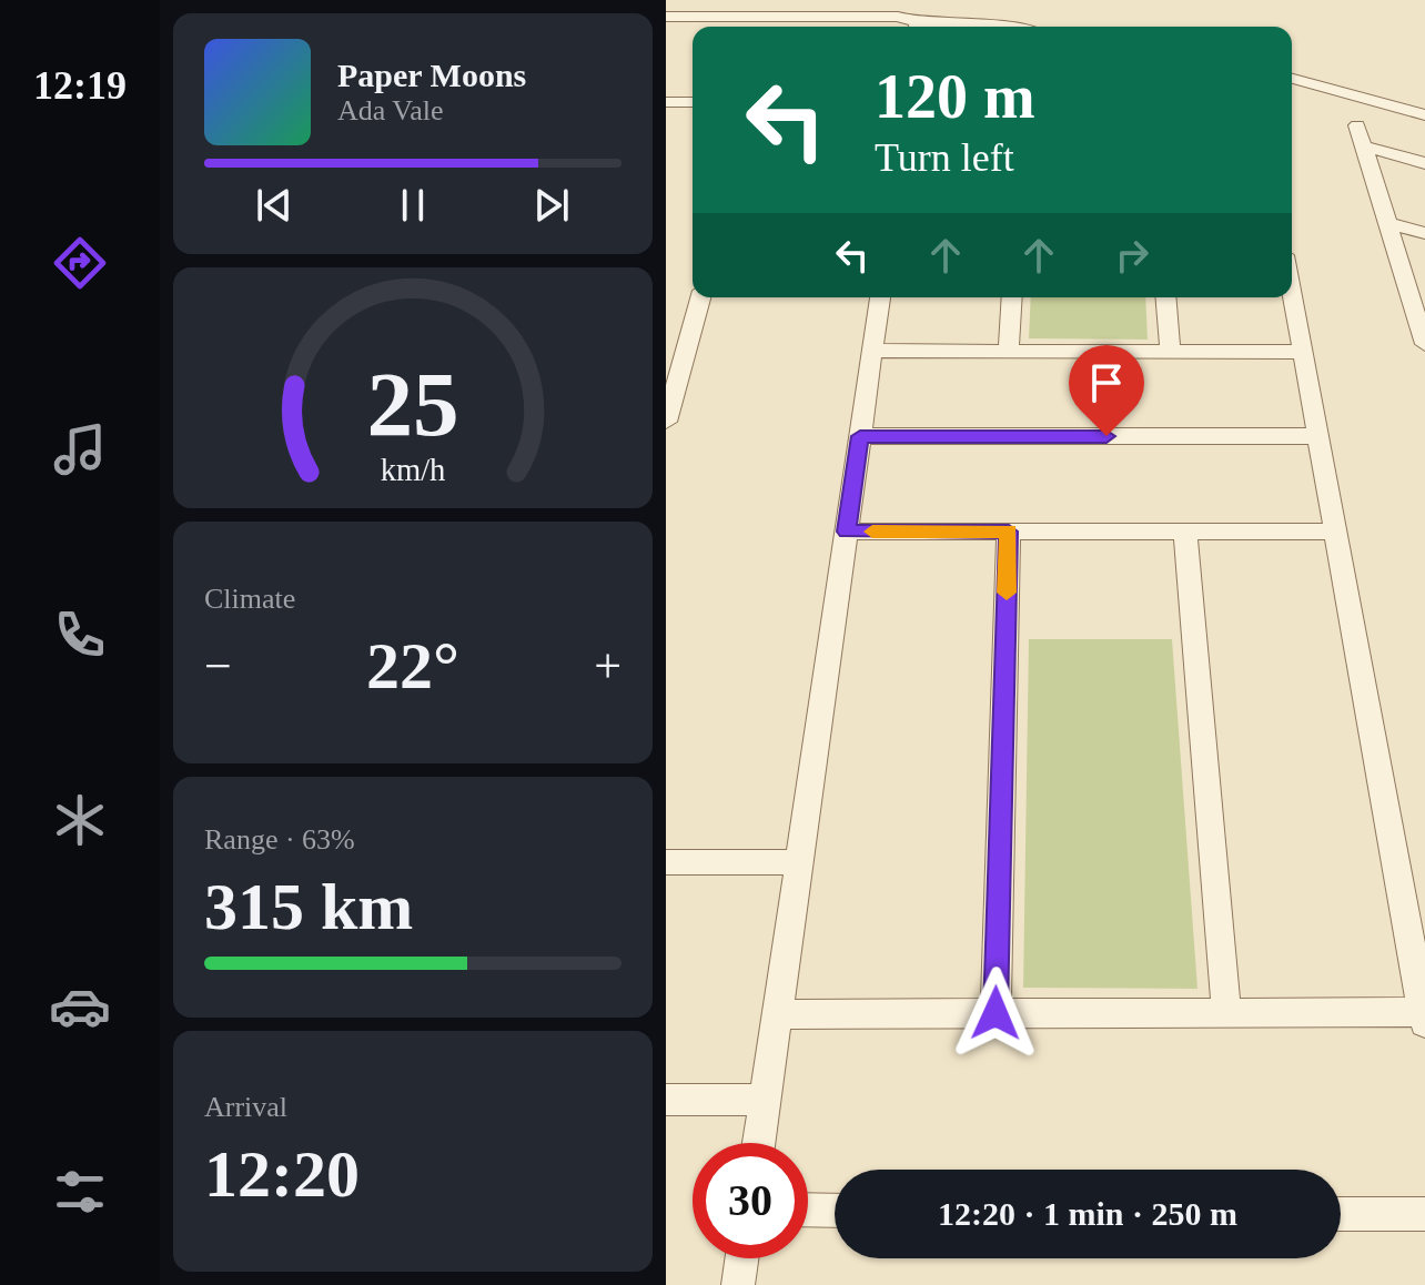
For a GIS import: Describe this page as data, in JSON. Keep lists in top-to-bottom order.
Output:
{
  "page": {
    "tabs": "12:19",
    "turn": ["120 m", "Turn left"],
    "song": ["Paper Moons", "Ada Vale"],
    "tile": [
      "Climate",
      ["Range · 63%", "315 km"],
      ["Arrival", "12:20"]
    ],
    "heat": ["−", "22°", "+"],
    "limit": "30",
    "trip": "12:20 · 1 min · 250 m",
    "gauge": ["25", "km/h"]
  }
}
